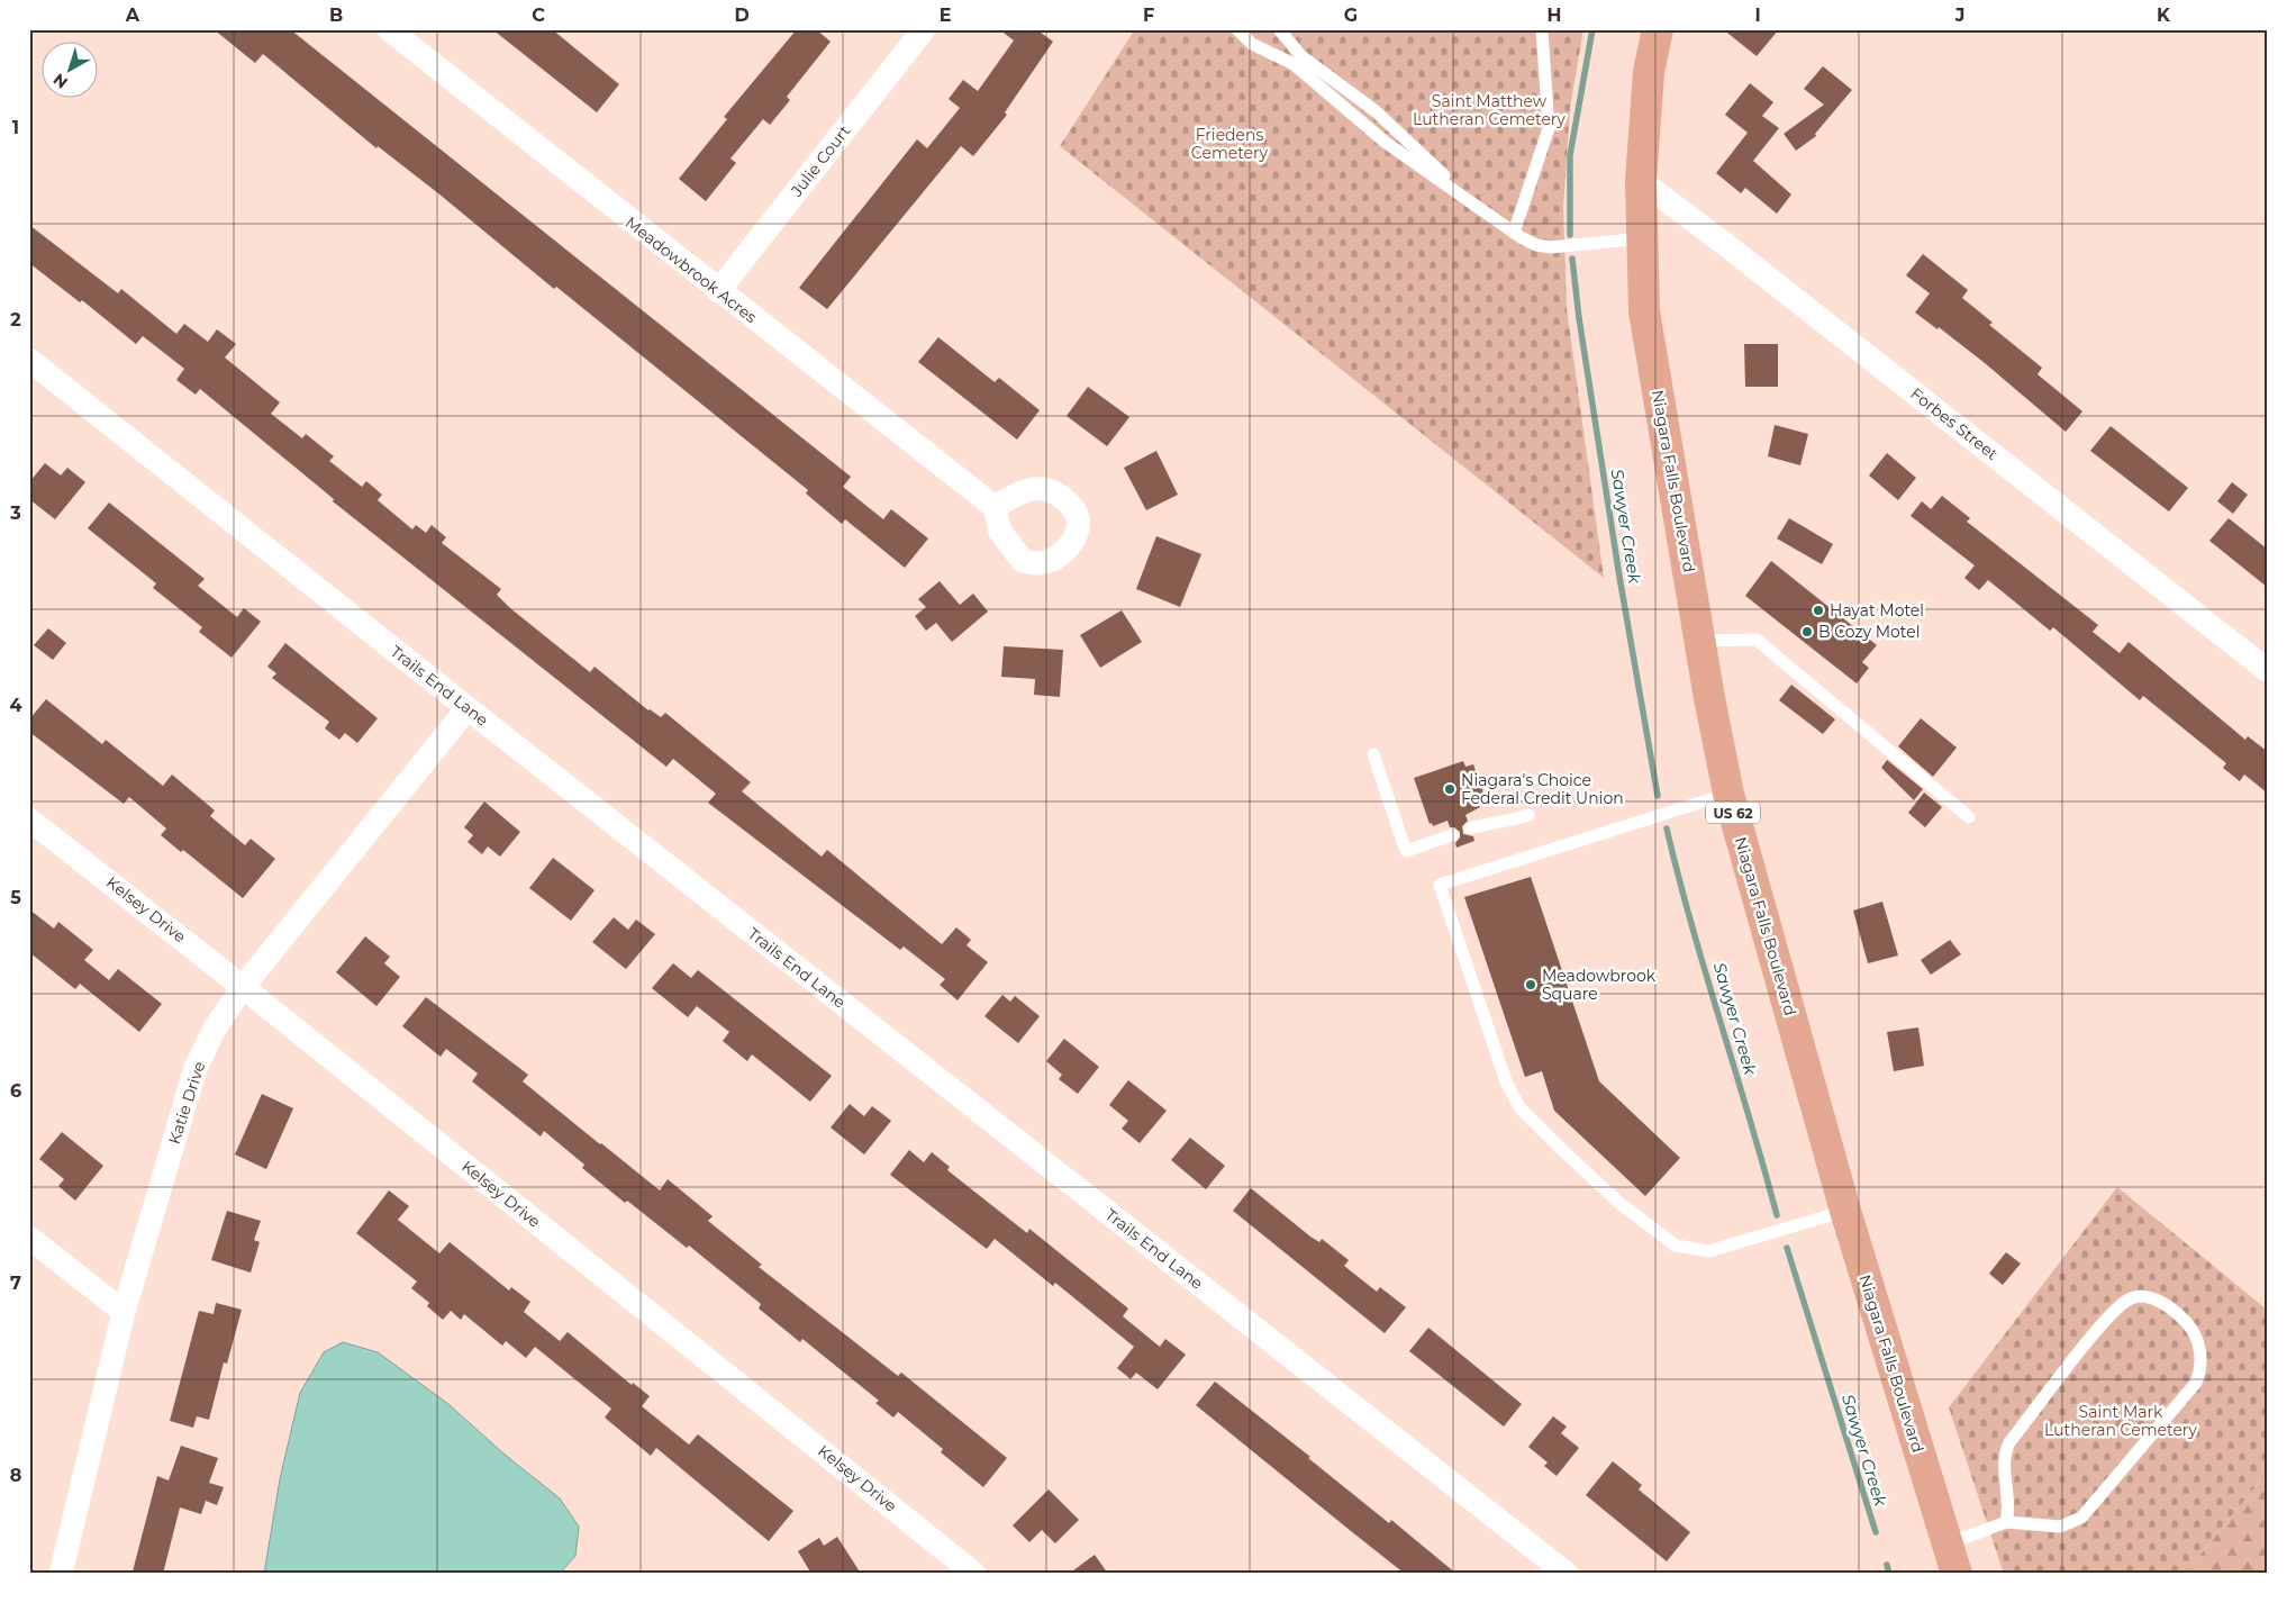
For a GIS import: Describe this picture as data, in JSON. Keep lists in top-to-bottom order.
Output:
{
  "streets": {
    "main road": ["Niagara Falls Boulevard", "US 62"],
    "street": [
      "Julie Court",
      "Meadowbrook Acres",
      "Forbes Street",
      "Trails End Lane",
      "Kelsey Drive",
      "Katie Drive"
    ]
  },
  "crossings": [
    ["Julie Court", "Meadowbrook Acres"],
    ["Forbes Street", "Niagara Falls Boulevard"],
    ["Trails End Lane", "Katie Drive"],
    ["Kelsey Drive", "Katie Drive"]
  ],
  "water": ["Sawyer Creek"],
  "parks": ["Saint Matthew Lutheran Cemetery", "Friedens Cemetery", "Saint Mark Lutheran Cemetery"],
  "places": [
    "Hayat Motel",
    "B Cozy Motel",
    "Niagara's Choice Federal Credit Union",
    "Meadowbrook Square"
  ],
  "north": "bottom left",
  "grid": {
    "columns": [
      "A",
      "B",
      "C",
      "D",
      "E",
      "F",
      "G",
      "H",
      "I",
      "J",
      "K"
    ],
    "rows": [
      "1",
      "2",
      "3",
      "4",
      "5",
      "6",
      "7",
      "8"
    ]
  }
}
